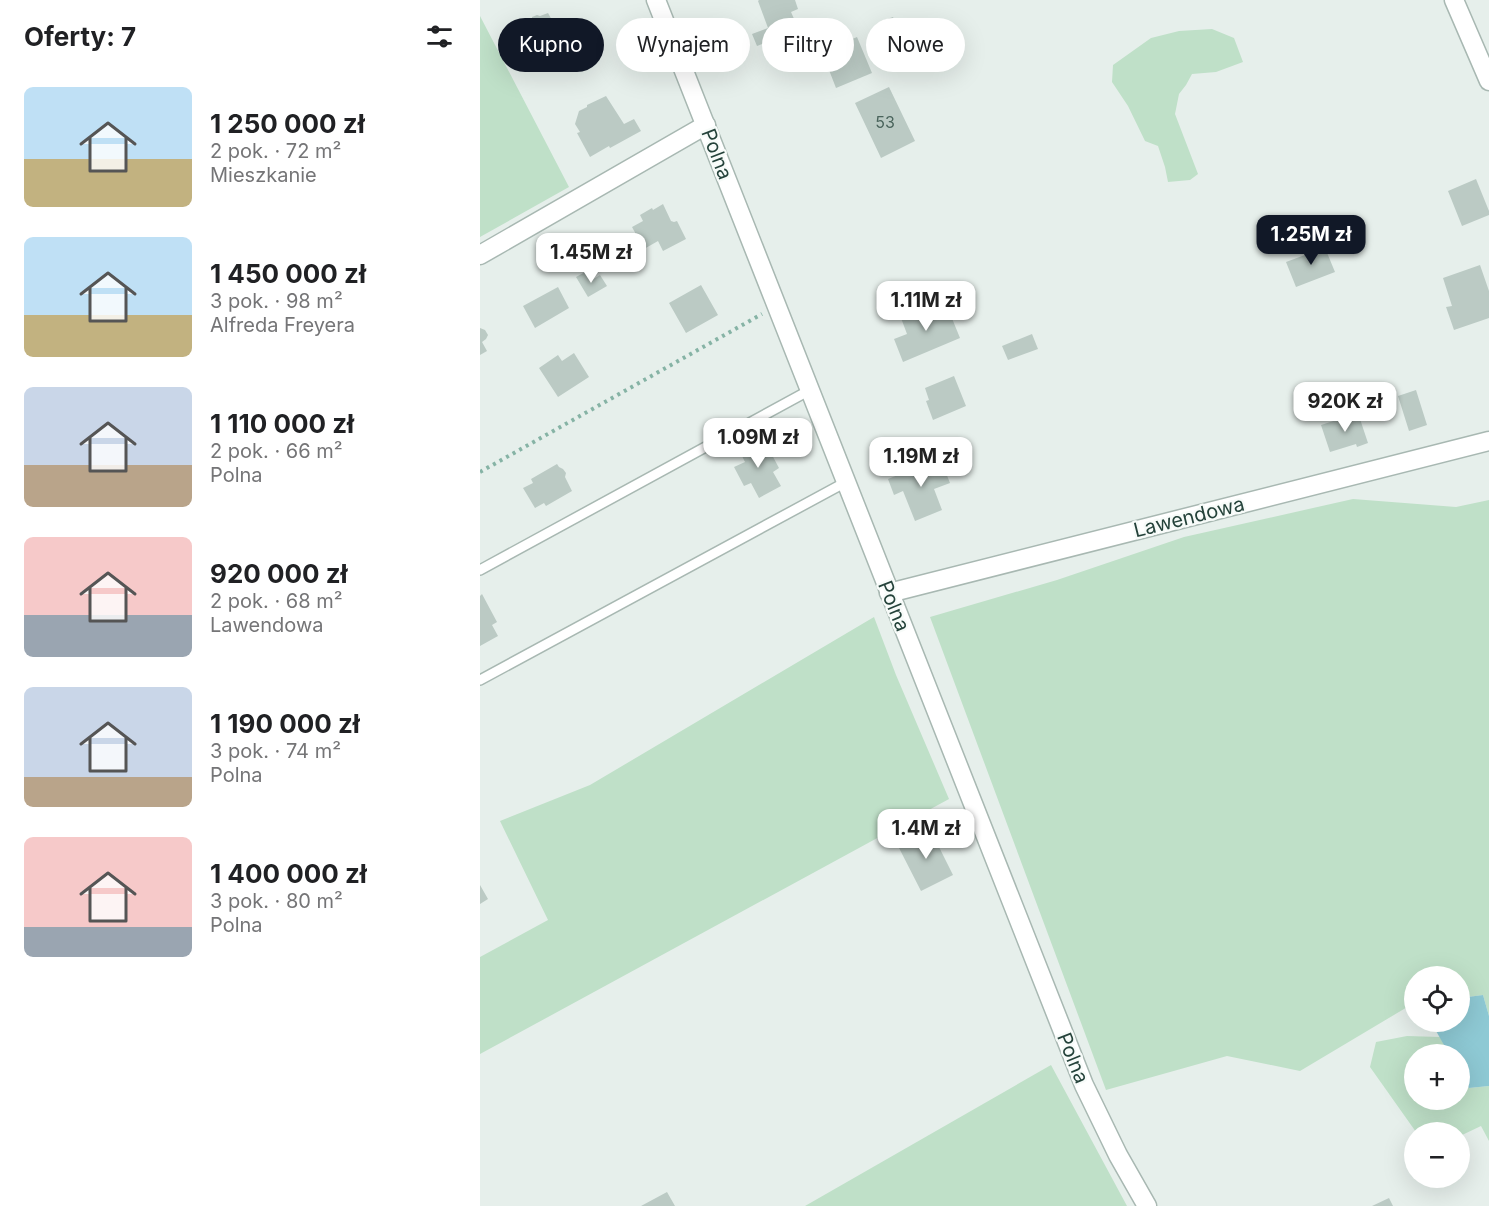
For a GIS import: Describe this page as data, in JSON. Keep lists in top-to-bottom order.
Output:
{
  "streets": {
    "street": ["Polna", "Lawendowa"]
  },
  "crossings": [
    ["Polna", "Lawendowa"]
  ],
  "house_numbers": ["53"],
  "page": {
    "heading": "Oferty: 7",
    "chip": [
      "Kupno",
      "Wynajem",
      "Filtry",
      "Nowe"
    ],
    "list": [
      {
        "name": "1 250 000 zł",
        "note": "2 pok. · 72 m² · Mieszkanie"
      },
      {
        "name": "1 450 000 zł",
        "note": "3 pok. · 98 m² · Alfreda Freyera"
      },
      {
        "name": "1 110 000 zł",
        "note": "2 pok. · 66 m² · Polna"
      },
      {
        "name": "920 000 zł",
        "note": "2 pok. · 68 m² · Lawendowa"
      },
      {
        "name": "1 190 000 zł",
        "note": "3 pok. · 74 m² · Polna"
      },
      {
        "name": "1 400 000 zł",
        "note": "3 pok. · 80 m² · Polna"
      }
    ],
    "price": [
      "1.25M zł",
      "1.45M zł",
      "1.11M zł",
      "920K zł",
      "1.09M zł",
      "1.19M zł",
      "1.4M zł"
    ],
    "map_buttons": ["+", "−"]
  }
}
